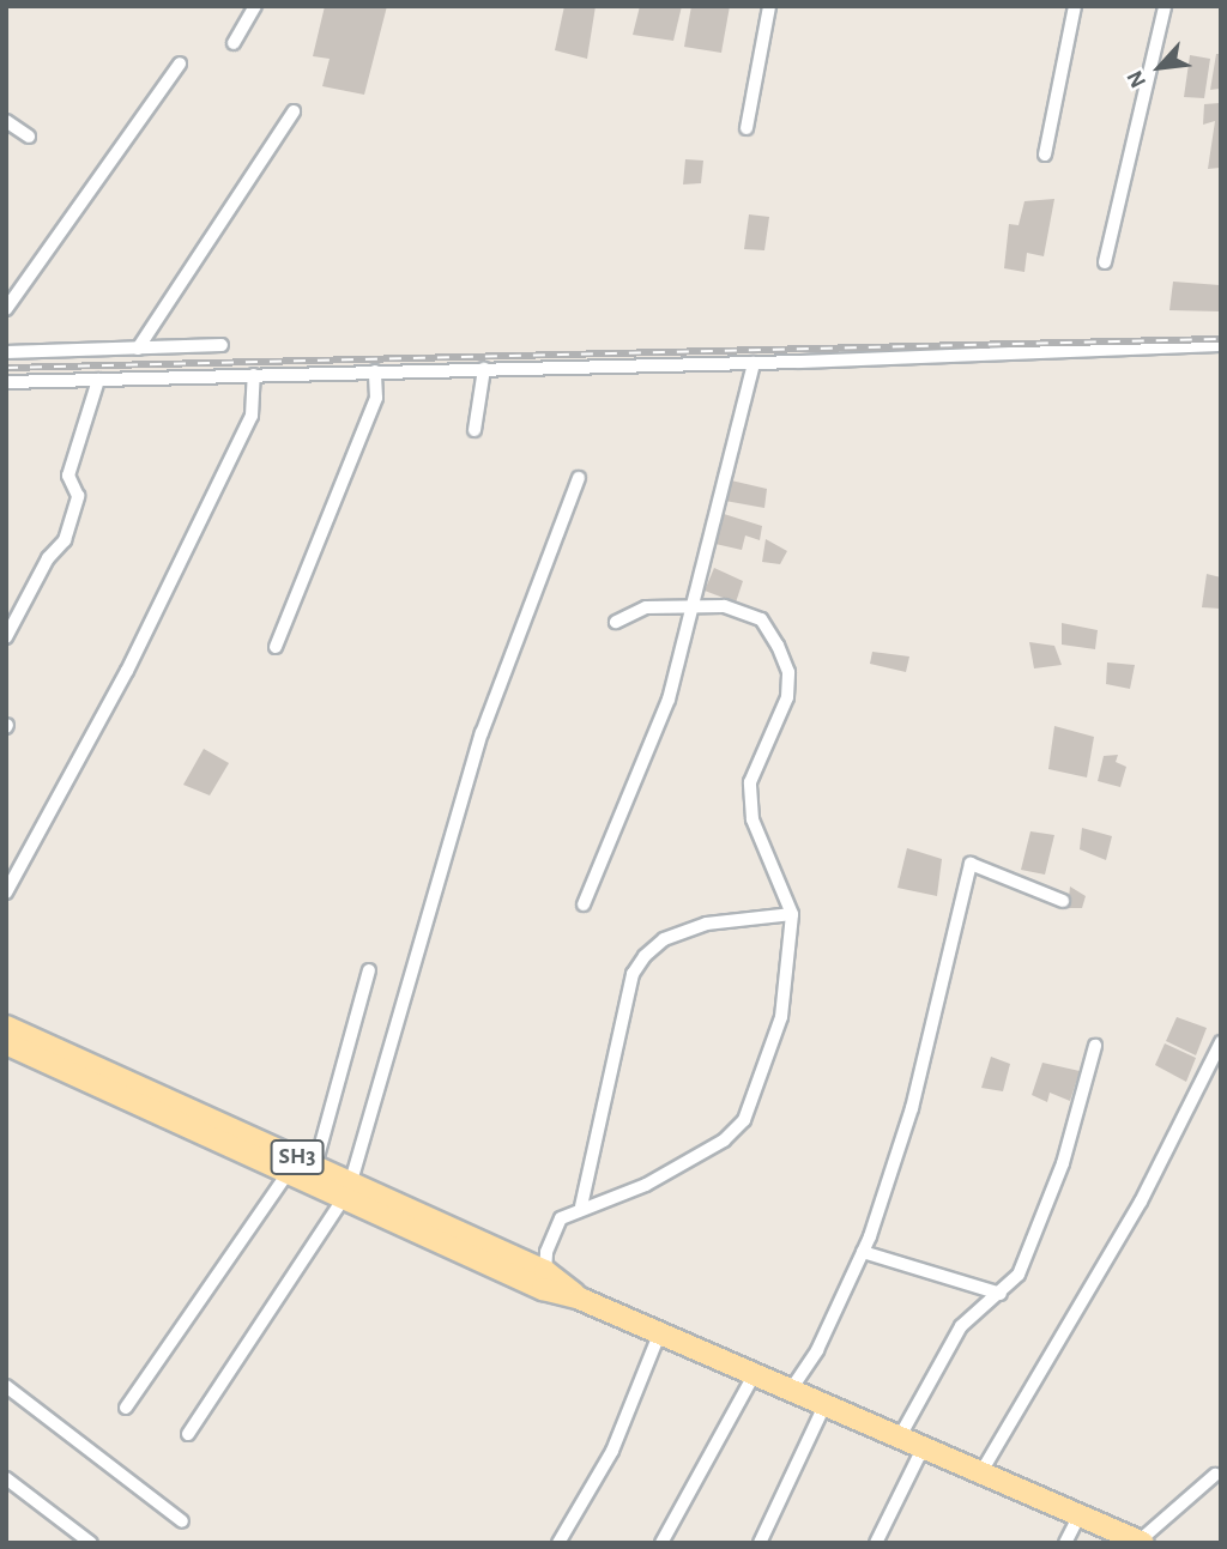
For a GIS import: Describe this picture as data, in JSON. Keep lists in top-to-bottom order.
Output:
{
  "streets": {
    "main road": ["SH3"]
  },
  "north": "bottom left"
}
